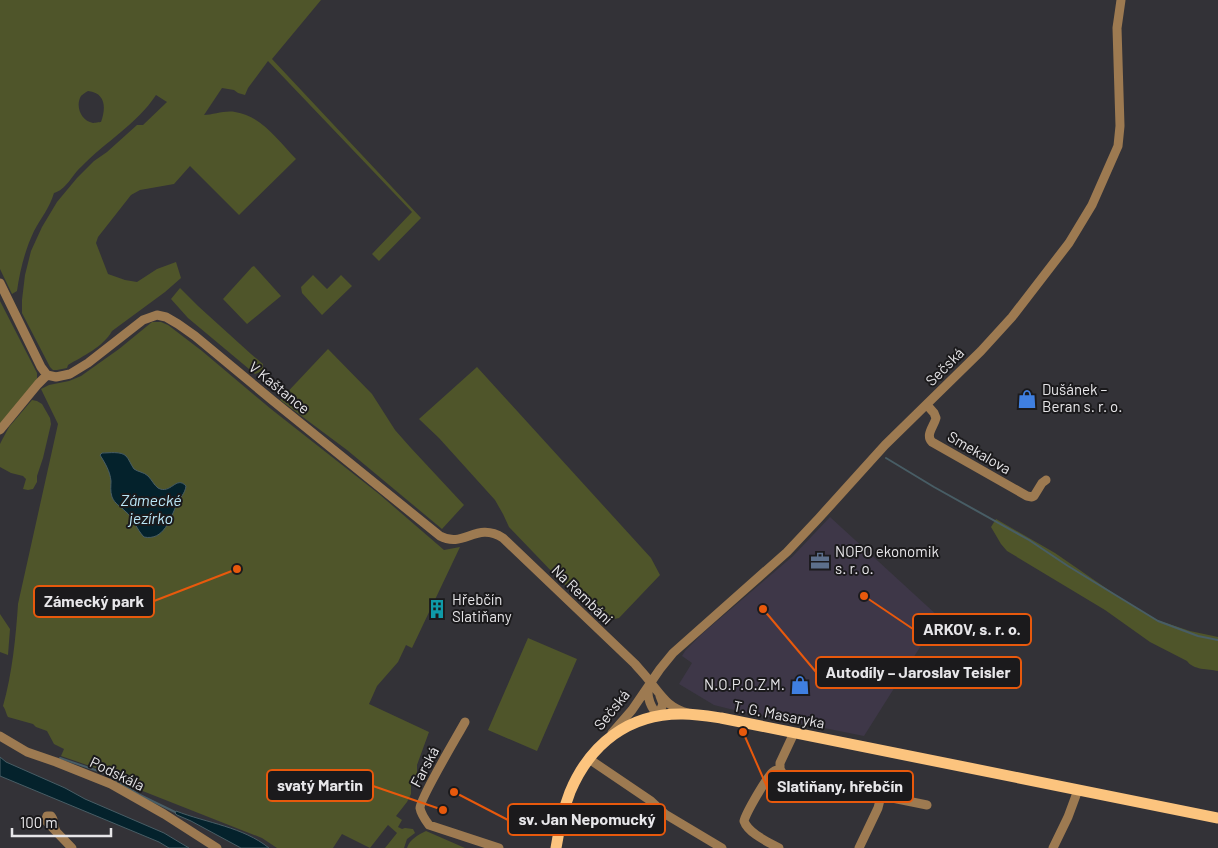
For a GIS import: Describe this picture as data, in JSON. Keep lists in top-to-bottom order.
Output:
{
  "streets": {
    "main road": ["T. G. Masaryka"],
    "street": [
      "Sečská",
      "V Kaštance",
      "Smekalova",
      "Na Rembáni",
      "Farská",
      "Podskála"
    ]
  },
  "crossings": [
    ["Sečská", "Smekalova"],
    ["Sečská", "Na Rembáni"],
    ["Sečská", "T. G. Masaryka"],
    ["V Kaštance", "Na Rembáni"]
  ],
  "water": ["Zámecké jezírko"],
  "places": {
    "shop": ["Dušánek – Beran s. r. o.", "N.O.P.O.Z.M."],
    "office": ["NOPO ekonomik s. r. o."],
    "other": [
      "Zámecký park",
      "ARKOV, s. r. o.",
      "Autodíly – Jaroslav Teisler",
      "Slatiňany, hřebčín",
      "sv. Jan Nepomucký",
      "svatý Martin"
    ],
    "building": ["Hřebčín Slatiňany"]
  },
  "scale_bar": "100 m"
}
